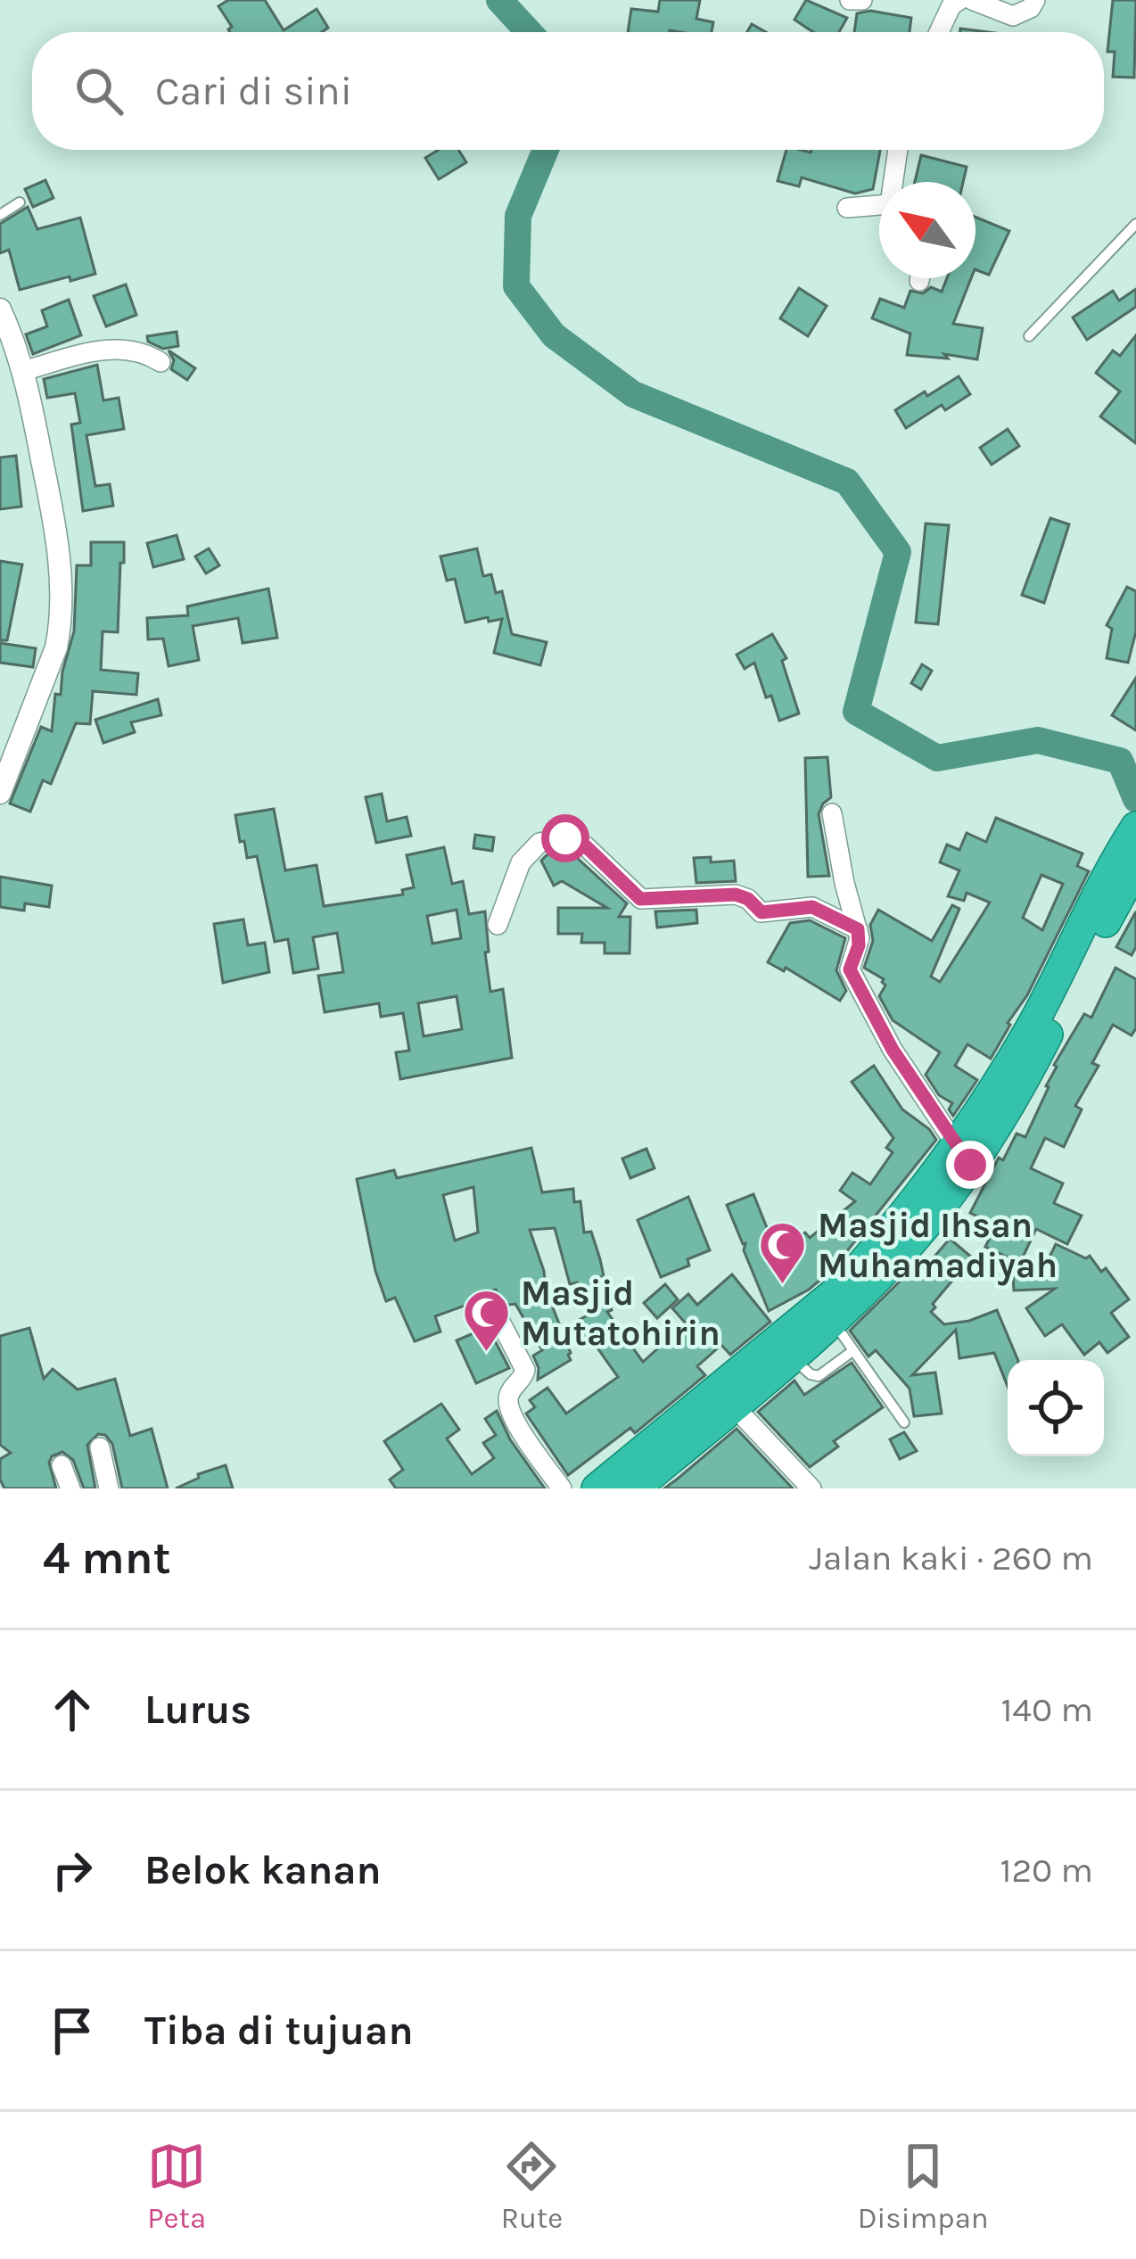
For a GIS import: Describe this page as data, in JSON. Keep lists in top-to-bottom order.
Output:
{
  "places": {
    "mosque": ["Masjid Ihsan Muhamadiyah", "Masjid Mutatohirin"]
  },
  "north": "top left",
  "page": {
    "search": "Cari di sini",
    "heading": ["4 mnt", "Jalan kaki · 260 m"],
    "list": [
      ["Lurus", "140 m"],
      ["Belok kanan", "120 m"],
      "Tiba di tujuan"
    ],
    "nav": ["Peta", "Rute", "Disimpan"]
  }
}
